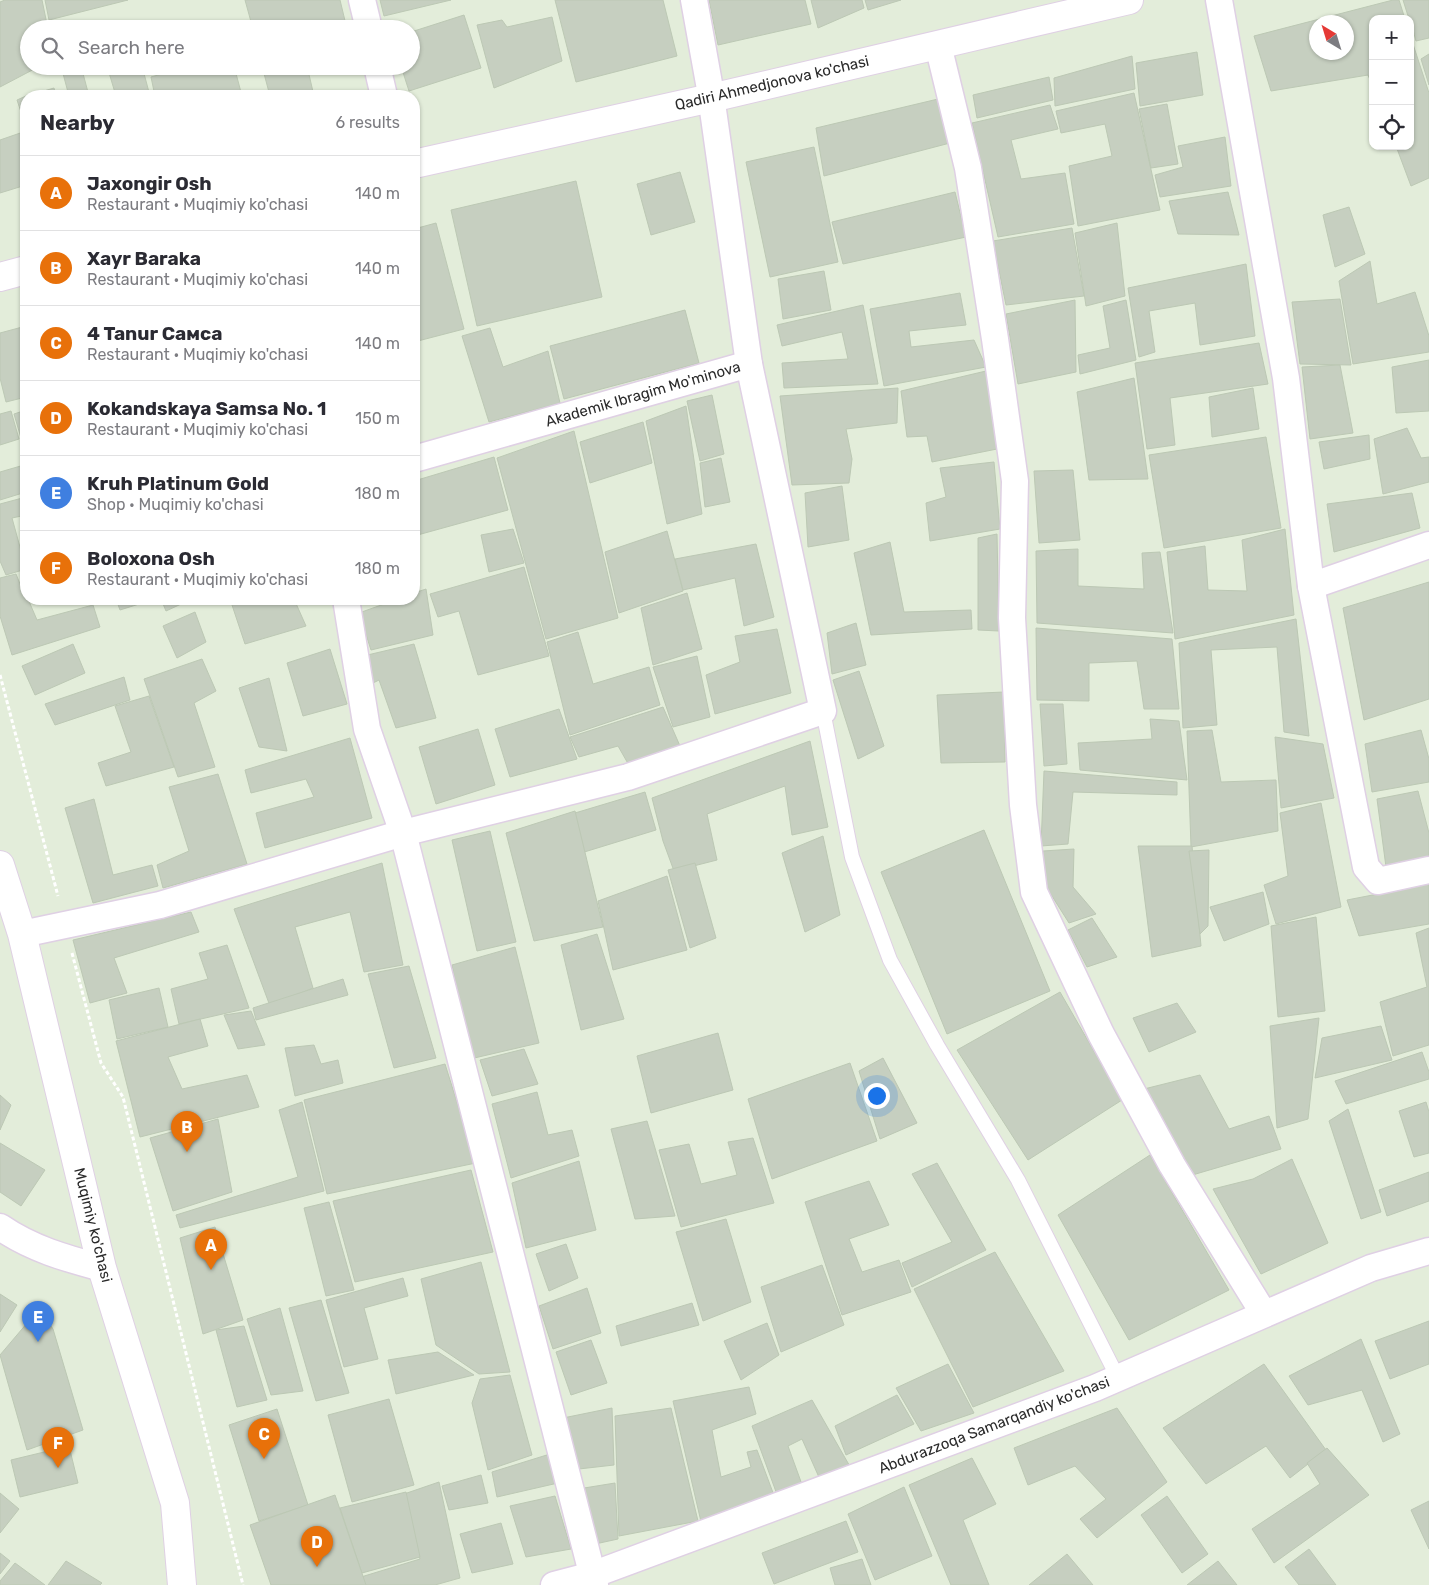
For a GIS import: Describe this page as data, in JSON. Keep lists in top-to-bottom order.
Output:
{
  "streets": {
    "street": [
      "Qadiri Ahmedjonova ko'chasi",
      "Akademik Ibragim Mo'minova",
      "Muqimiy ko'chasi",
      "Abdurazzoqa Samarqandiy ko'chasi"
    ]
  },
  "crossings": [
    ["Qadiri Ahmedjonova ko'chasi", "Akademik Ibragim Mo'minova"]
  ],
  "north": "top left",
  "page": {
    "map_buttons": ["+", "−"],
    "search": "Search here",
    "heading": ["Nearby", "6 results"],
    "list": [
      {
        "mark": "A",
        "name": "Jaxongir Osh",
        "note": "Restaurant · Muqimiy ko'chasi",
        "value": "140 m"
      },
      {
        "mark": "B",
        "name": "Xayr Baraka",
        "note": "Restaurant · Muqimiy ko'chasi",
        "value": "140 m"
      },
      {
        "mark": "C",
        "name": "4 Tanur Самса",
        "note": "Restaurant · Muqimiy ko'chasi",
        "value": "140 m"
      },
      {
        "mark": "D",
        "name": "Kokandskaya Samsa No. 1",
        "note": "Restaurant · Muqimiy ko'chasi",
        "value": "150 m"
      },
      {
        "mark": "E",
        "name": "Kruh Platinum Gold",
        "note": "Shop · Muqimiy ko'chasi",
        "value": "180 m"
      },
      {
        "mark": "F",
        "name": "Boloxona Osh",
        "note": "Restaurant · Muqimiy ko'chasi",
        "value": "180 m"
      }
    ],
    "pins": [
      "B",
      "A",
      "E",
      "C",
      "F",
      "D"
    ]
  }
}
